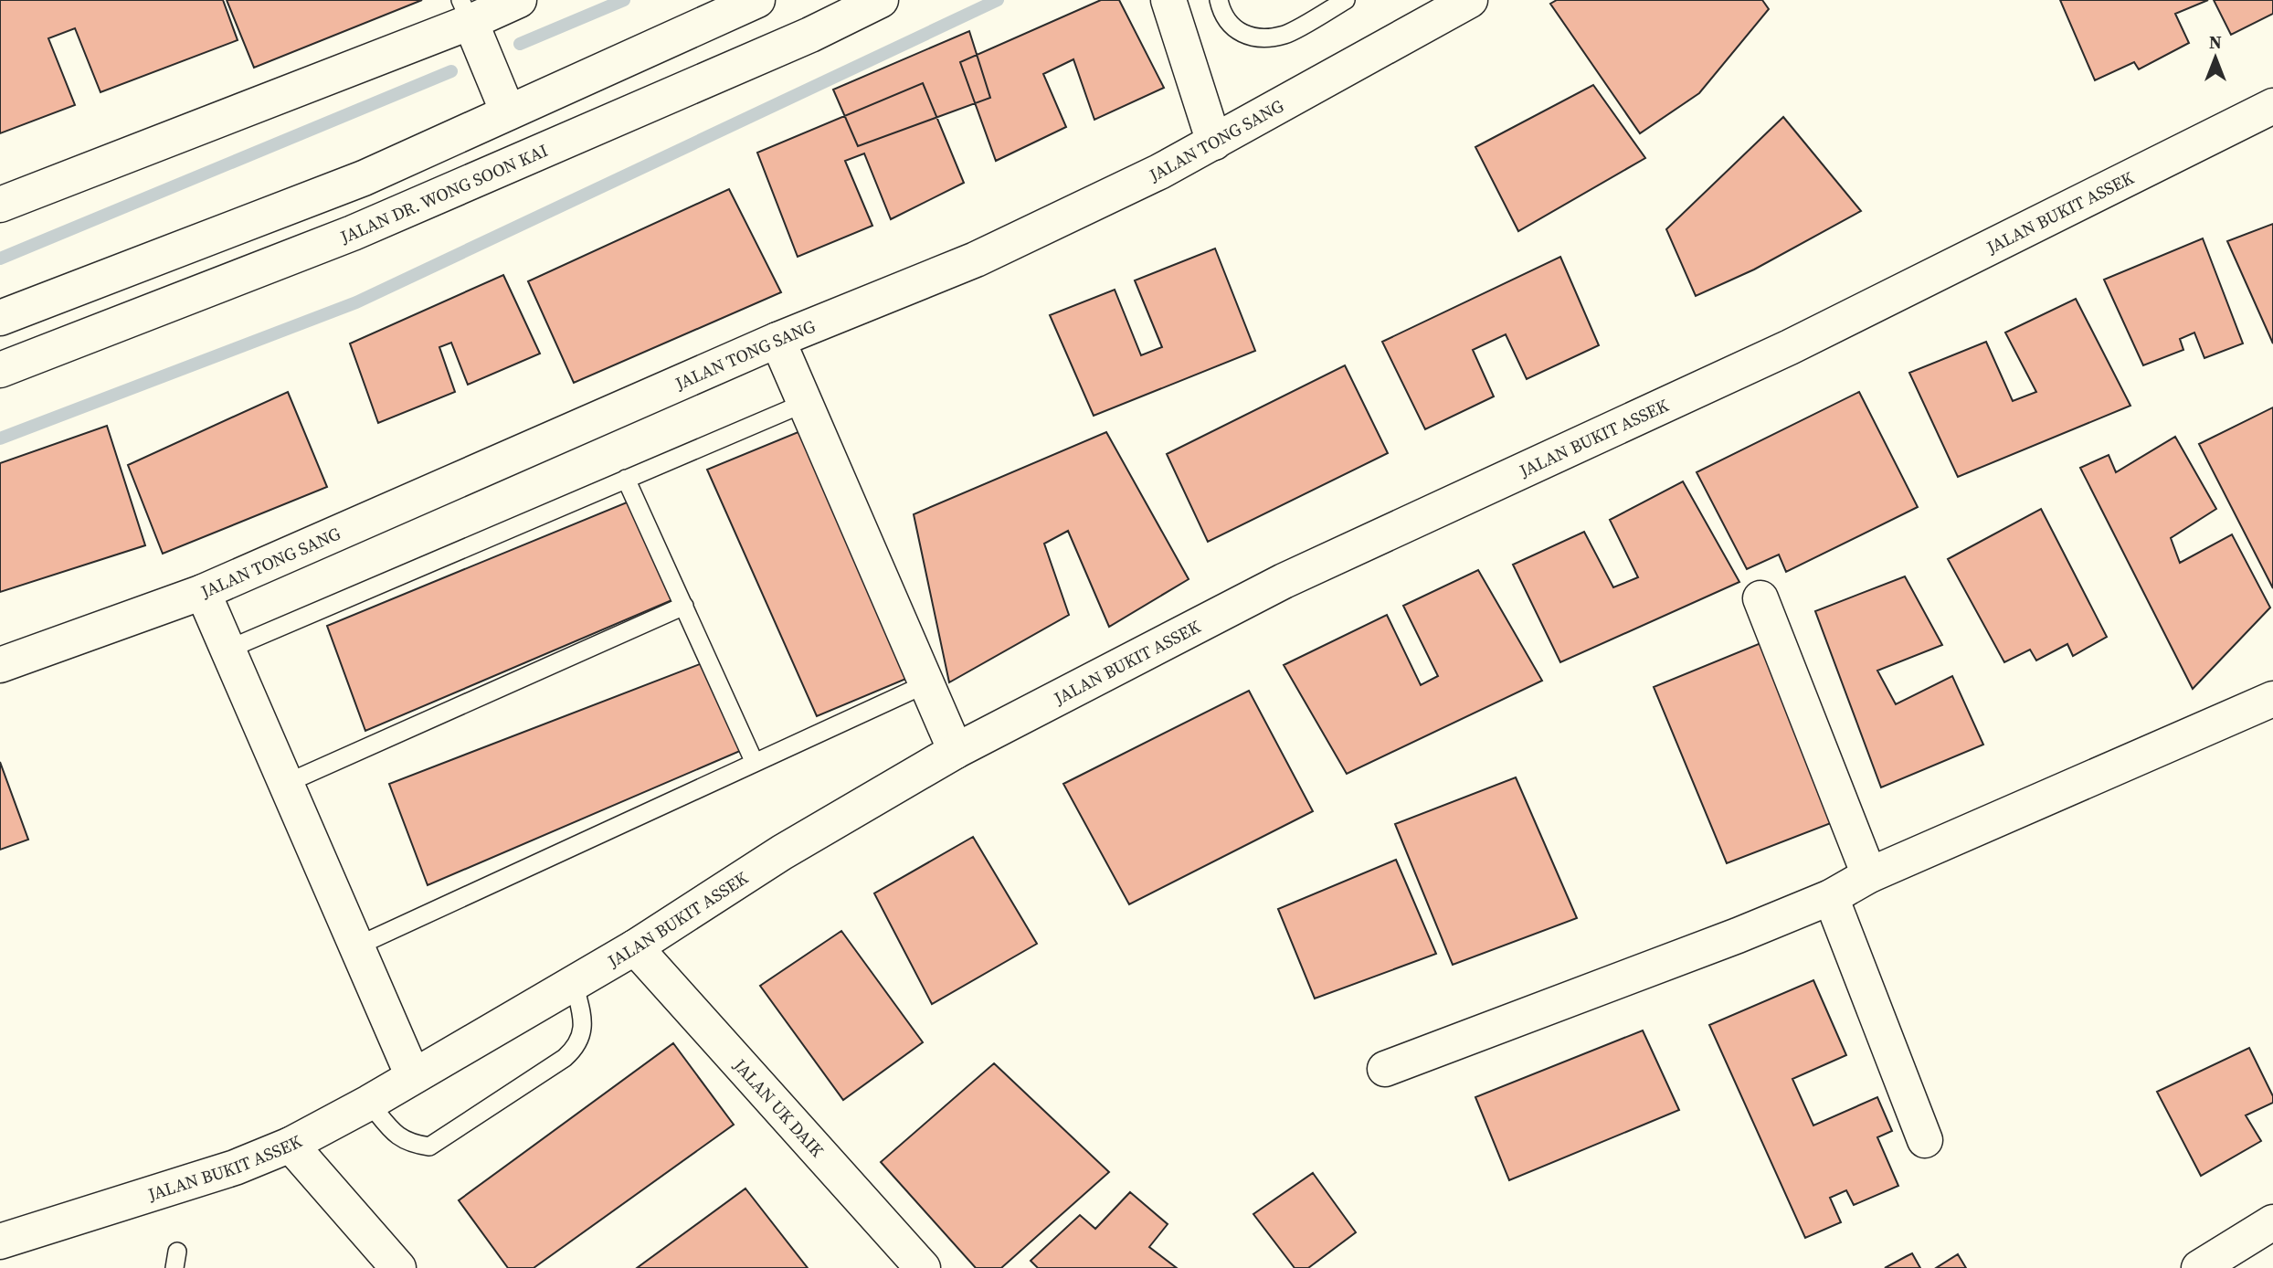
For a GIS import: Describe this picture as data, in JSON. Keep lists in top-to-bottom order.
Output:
{
  "streets": {
    "street": [
      "JALAN TONG SANG",
      "JALAN DR. WONG SOON KAI",
      "JALAN BUKIT ASSEK",
      "JALAN UK DAIK"
    ]
  },
  "crossings": [
    ["JALAN BUKIT ASSEK", "JALAN UK DAIK"]
  ],
  "north": "top"
}
